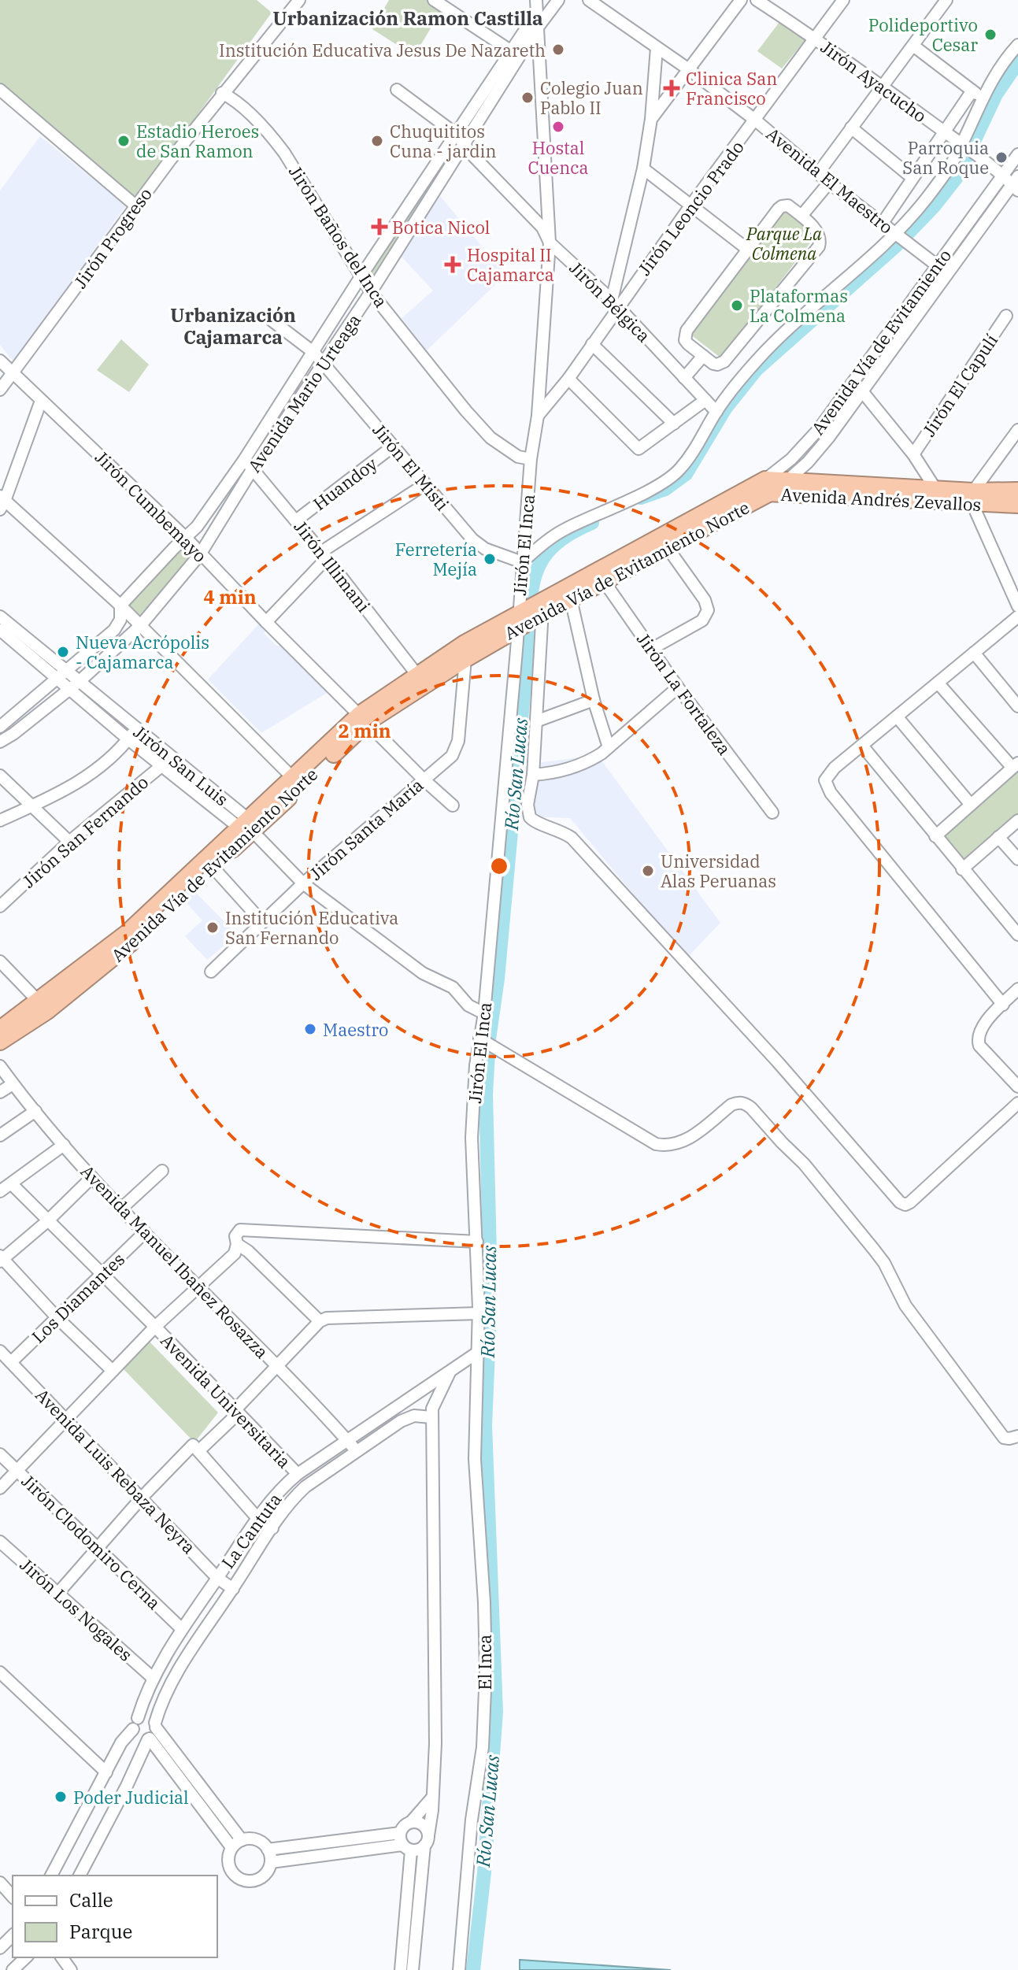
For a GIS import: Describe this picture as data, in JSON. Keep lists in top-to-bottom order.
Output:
{
  "streets": {
    "highway": ["Avenida Andrés Zevallos", "Avenida Vía de Evitamiento Norte"],
    "street": [
      "Jirón Ayacucho",
      "Avenida El Maestro",
      "Jirón Leoncio Prado",
      "Jirón Baños del Inca",
      "Jirón Progreso",
      "Jirón Bélgica",
      "Avenida Vía de Evitamiento",
      "Jirón El Capulí",
      "Avenida Mario Urteaga",
      "Jirón El Misti",
      "Huandoy",
      "Jirón Cumbemayo",
      "Jirón El Inca",
      "Jirón Illimani",
      "Jirón La Fortaleza",
      "Jirón San Luis",
      "Jirón Santa María",
      "Jirón San Fernando",
      "Avenida Manuel Ibañez Rosazza",
      "Los Diamantes",
      "Avenida Universitaria",
      "Avenida Luis Rebaza Neyra",
      "La Cantuta",
      "Jirón Clodomiro Cerna",
      "Jirón Los Nogales",
      "El Inca"
    ]
  },
  "crossings": [
    ["Jirón Ayacucho", "Jirón Leoncio Prado"],
    ["Jirón Ayacucho", "Avenida Vía de Evitamiento"],
    ["Avenida El Maestro", "Jirón Leoncio Prado"],
    ["Avenida El Maestro", "Avenida Vía de Evitamiento"],
    ["Jirón Leoncio Prado", "Jirón Bélgica"],
    ["Jirón Leoncio Prado", "Jirón El Inca"],
    ["Jirón Baños del Inca", "Jirón Progreso"],
    ["Jirón Baños del Inca", "Avenida Mario Urteaga"],
    ["Jirón Baños del Inca", "Jirón El Inca"],
    ["Jirón Progreso", "Jirón Cumbemayo"],
    ["Jirón Bélgica", "Avenida Mario Urteaga"],
    ["Jirón Bélgica", "Jirón El Inca"],
    ["Avenida Vía de Evitamiento", "Avenida Andrés Zevallos"],
    ["Avenida Vía de Evitamiento", "Avenida Vía de Evitamiento Norte"],
    ["Avenida Mario Urteaga", "Jirón El Misti"],
    ["Avenida Mario Urteaga", "Jirón Cumbemayo"],
    ["Avenida Mario Urteaga", "Jirón El Inca"],
    ["Avenida Mario Urteaga", "Jirón Illimani"],
    ["Avenida Mario Urteaga", "Jirón San Luis"],
    ["Jirón El Misti", "Huandoy"],
    ["Jirón El Misti", "Jirón El Inca"],
    ["Huandoy", "Jirón Illimani"],
    ["Avenida Andrés Zevallos", "Avenida Vía de Evitamiento Norte"],
    ["Jirón Cumbemayo", "Avenida Vía de Evitamiento Norte"],
    ["Jirón Cumbemayo", "Jirón Santa María"],
    ["Jirón El Inca", "Avenida Vía de Evitamiento Norte"],
    ["Jirón El Inca", "Jirón San Luis"],
    ["Jirón El Inca", "La Cantuta"],
    ["Jirón El Inca", "El Inca"],
    ["Jirón Illimani", "Avenida Vía de Evitamiento Norte"],
    ["Avenida Vía de Evitamiento Norte", "Jirón La Fortaleza"],
    ["Avenida Vía de Evitamiento Norte", "Jirón San Luis"],
    ["Avenida Vía de Evitamiento Norte", "Jirón Santa María"],
    ["Jirón San Luis", "Jirón Santa María"],
    ["Jirón San Luis", "Jirón San Fernando"],
    ["Avenida Manuel Ibañez Rosazza", "Los Diamantes"],
    ["Avenida Manuel Ibañez Rosazza", "La Cantuta"],
    ["Los Diamantes", "Avenida Universitaria"],
    ["Los Diamantes", "Avenida Luis Rebaza Neyra"],
    ["Avenida Universitaria", "La Cantuta"],
    ["Avenida Luis Rebaza Neyra", "La Cantuta"],
    ["La Cantuta", "Jirón Clodomiro Cerna"],
    ["La Cantuta", "Jirón Los Nogales"],
    ["La Cantuta", "El Inca"]
  ],
  "districts": ["Urbanización Ramon Castilla", "Urbanización Cajamarca"],
  "water": ["Río San Lucas"],
  "parks": ["Parque La Colmena"],
  "places": {
    "other": [
      "Polideportivo Cesar",
      "Institución Educativa Jesus De Nazareth",
      "Colegio Juan Pablo II",
      "Hostal Cuenca",
      "Estadio Heroes de San Ramon",
      "Chuquititos Cuna - jardin",
      "Parroquia San Roque",
      "Plataformas La Colmena",
      "Ferretería Mejía",
      "Nueva Acrópolis - Cajamarca",
      "Universidad Alas Peruanas",
      "Institución Educativa San Fernando",
      "Maestro",
      "Poder Judicial"
    ],
    "health": ["Clinica San Francisco", "Botica Nicol", "Hospital II Cajamarca"]
  },
  "legend": ["Calle", "Parque"],
  "rings": ["4 min", "2 min"]
}
